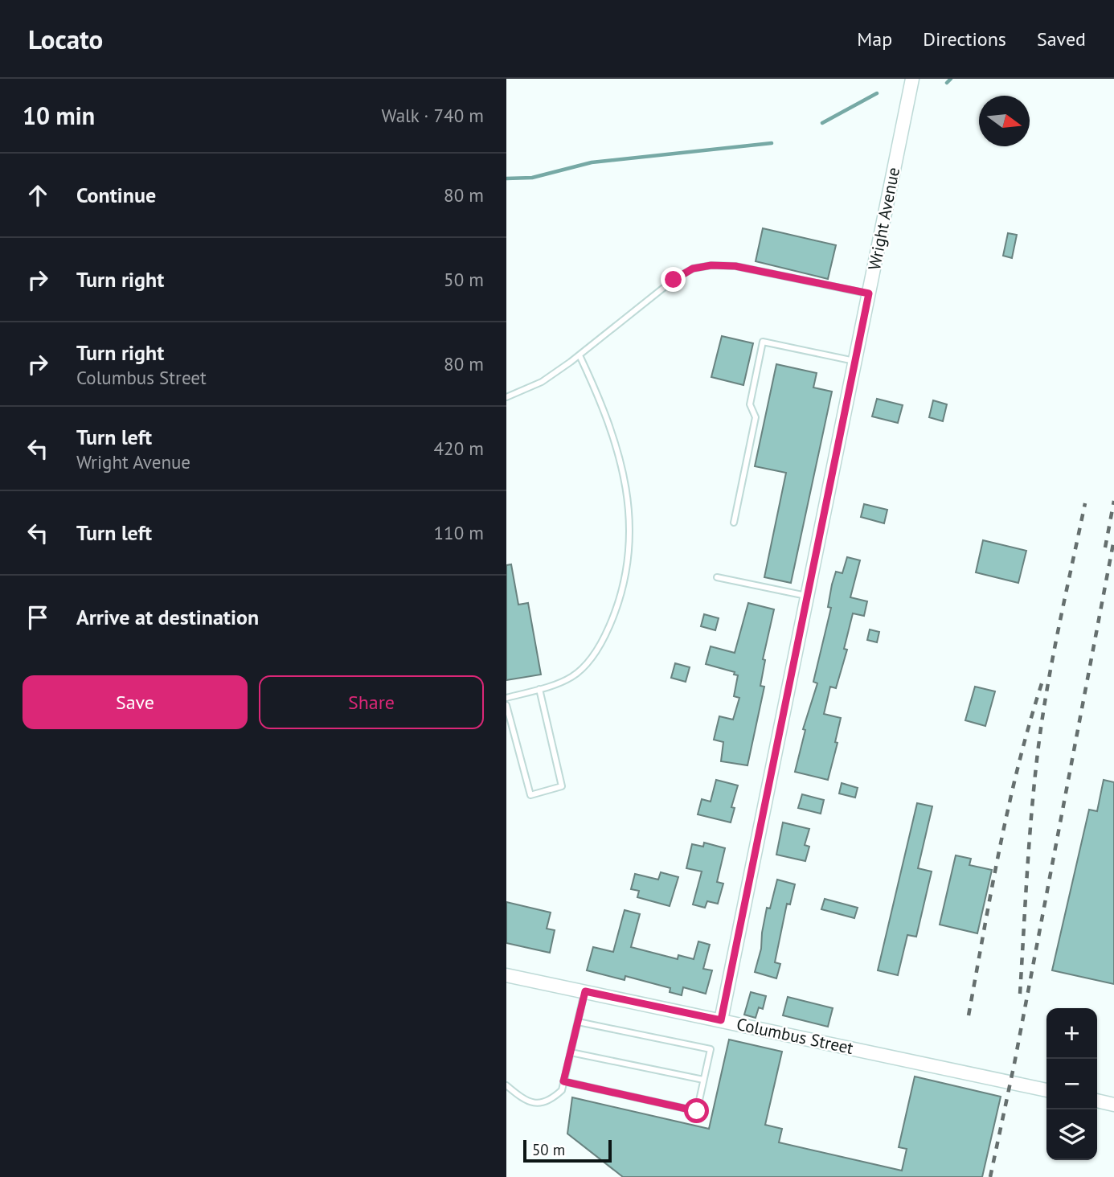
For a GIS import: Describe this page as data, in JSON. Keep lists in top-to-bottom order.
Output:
{
  "streets": {
    "street": ["Wright Avenue", "Columbus Street"]
  },
  "crossings": [
    ["Wright Avenue", "Columbus Street"]
  ],
  "scale_bar": "50 m",
  "north": "right",
  "page": {
    "header": "Locato",
    "nav": ["Map", "Directions", "Saved"],
    "heading": ["10 min", "Walk · 740 m"],
    "list": [
      ["Continue", "80 m"],
      ["Turn right", "50 m"],
      ["Turn right", "Columbus Street", "80 m"],
      ["Turn left", "Wright Avenue", "420 m"],
      ["Turn left", "110 m"],
      "Arrive at destination"
    ],
    "buttons": ["Save", "Share"],
    "map_buttons": ["+", "−"],
    "scale": "50 m"
  }
}
